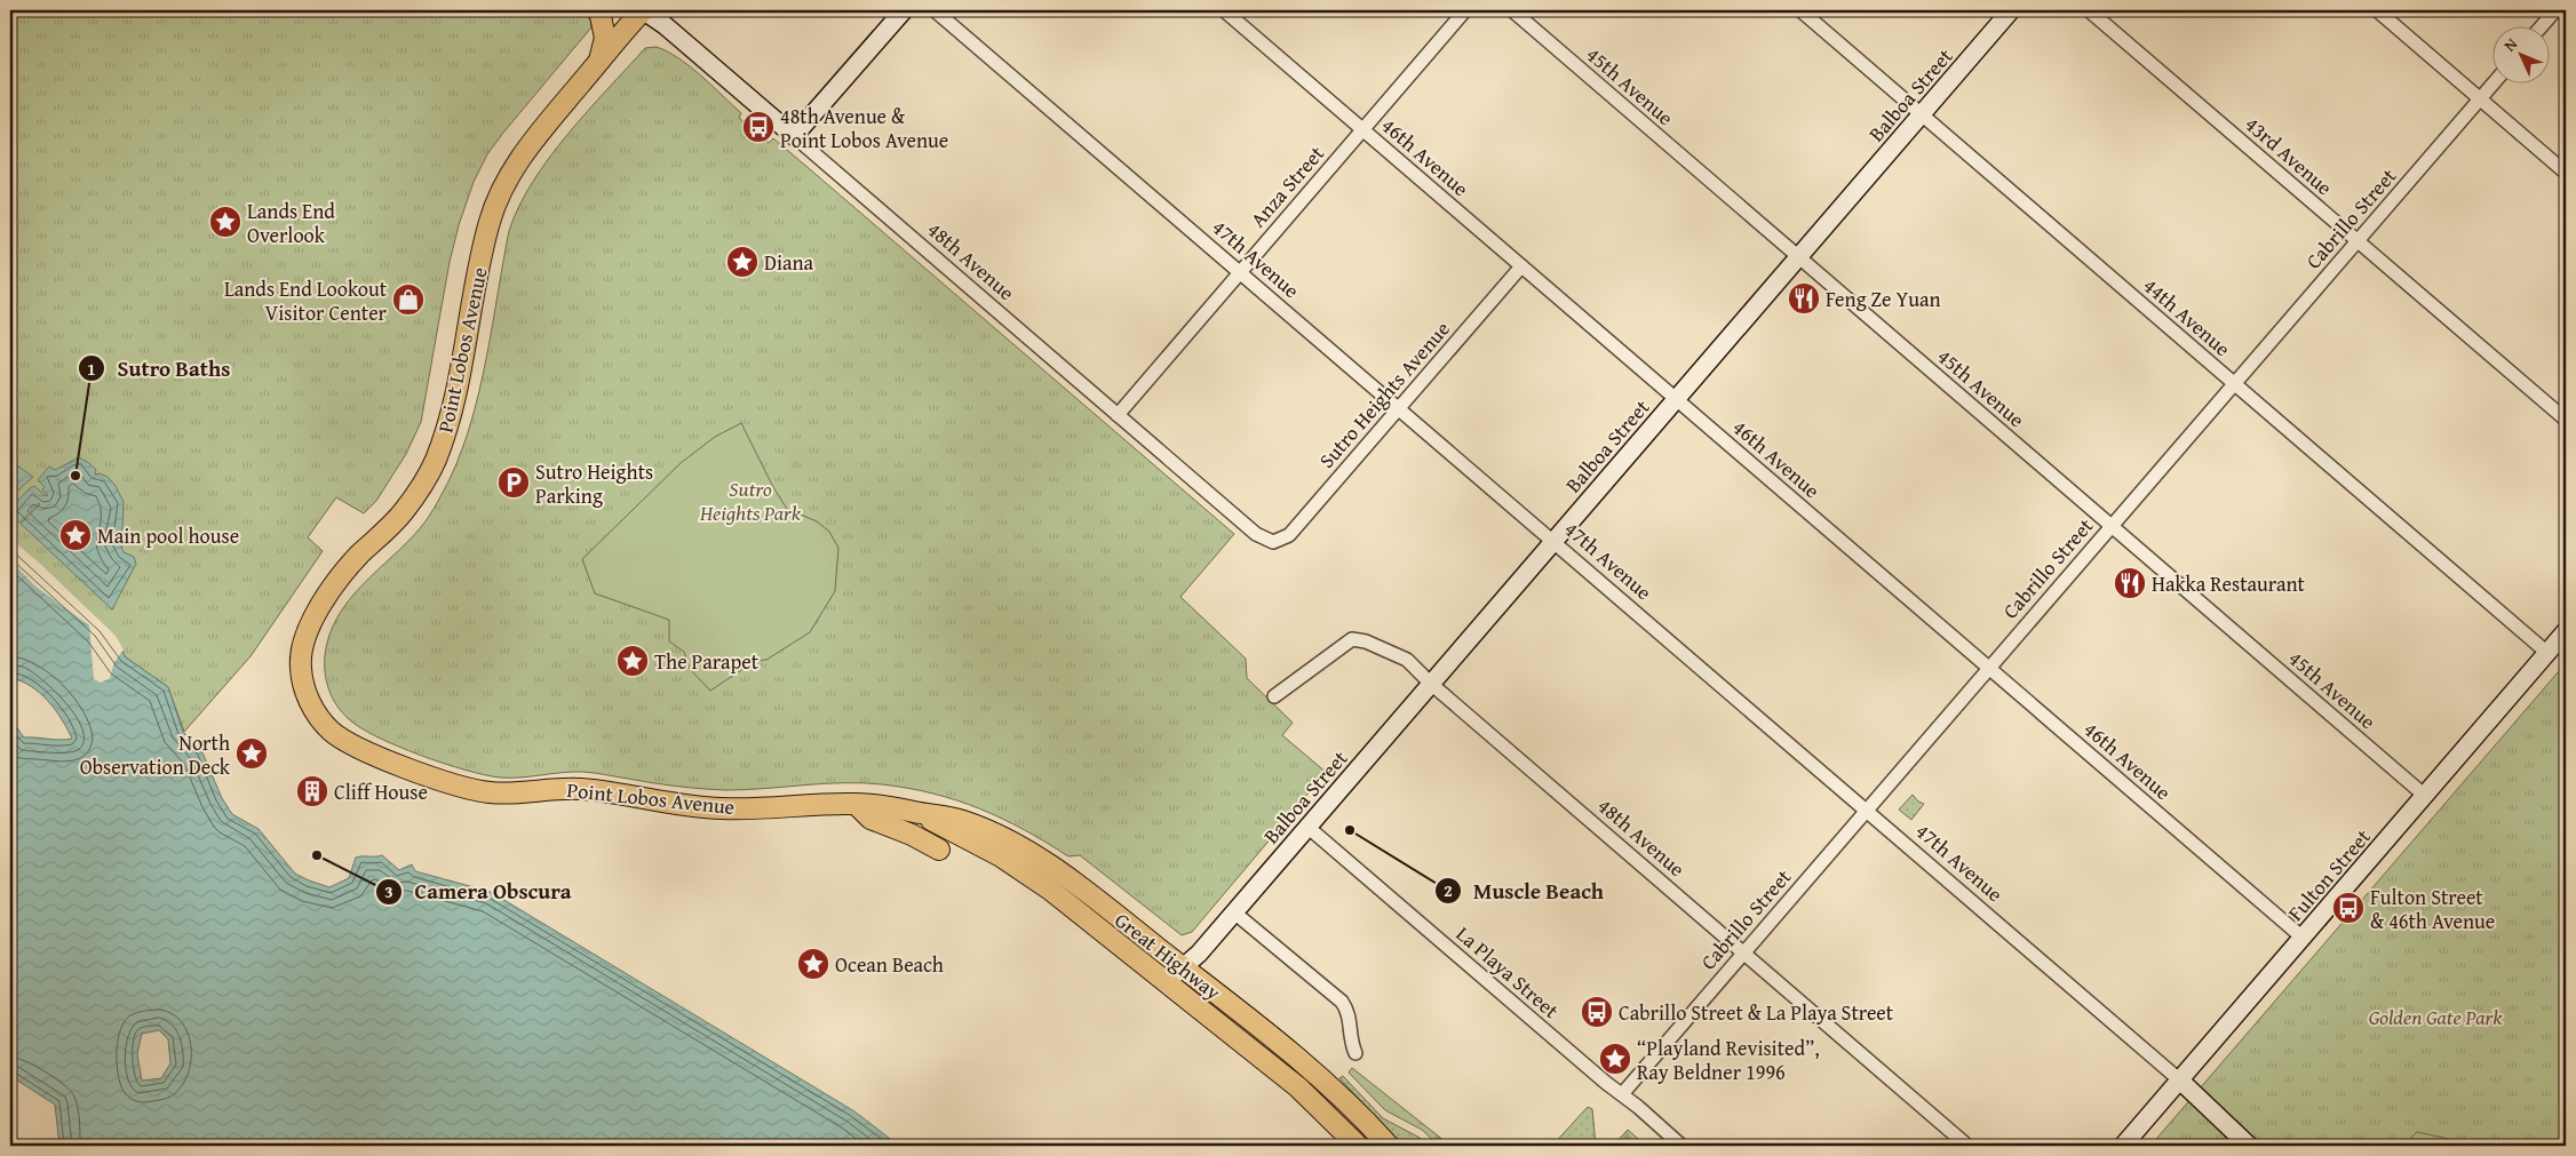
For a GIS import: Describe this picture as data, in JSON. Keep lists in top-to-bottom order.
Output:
{
  "streets": {
    "main road": ["Point Lobos Avenue", "Great Highway"],
    "street": [
      "45th Avenue",
      "Balboa Street",
      "43rd Avenue",
      "46th Avenue",
      "Anza Street",
      "Cabrillo Street",
      "47th Avenue",
      "48th Avenue",
      "44th Avenue",
      "Sutro Heights Avenue",
      "Fulton Street",
      "La Playa Street"
    ]
  },
  "crossings": [
    ["45th Avenue", "Balboa Street"],
    ["45th Avenue", "Cabrillo Street"],
    ["45th Avenue", "Fulton Street"],
    ["Balboa Street", "46th Avenue"],
    ["Balboa Street", "47th Avenue"],
    ["Balboa Street", "48th Avenue"],
    ["Balboa Street", "44th Avenue"],
    ["Balboa Street", "Great Highway"],
    ["Balboa Street", "La Playa Street"],
    ["43rd Avenue", "Cabrillo Street"],
    ["46th Avenue", "Anza Street"],
    ["46th Avenue", "Cabrillo Street"],
    ["46th Avenue", "Sutro Heights Avenue"],
    ["46th Avenue", "Fulton Street"],
    ["Anza Street", "47th Avenue"],
    ["Anza Street", "48th Avenue"],
    ["Cabrillo Street", "47th Avenue"],
    ["Cabrillo Street", "48th Avenue"],
    ["Cabrillo Street", "44th Avenue"],
    ["Cabrillo Street", "La Playa Street"],
    ["47th Avenue", "Sutro Heights Avenue"],
    ["47th Avenue", "Fulton Street"],
    ["48th Avenue", "Point Lobos Avenue"],
    ["48th Avenue", "Sutro Heights Avenue"],
    ["44th Avenue", "Fulton Street"],
    ["Point Lobos Avenue", "Great Highway"]
  ],
  "parks": ["Sutro Heights Park", "Golden Gate Park"],
  "places": {
    "bus stop": ["48th Avenue & Point Lobos Avenue", "Fulton Street & 46th Avenue", "Cabrillo Street & La Playa Street"],
    "place": [
      "Lands End Overlook",
      "Diana",
      "Main pool house",
      "The Parapet",
      "North Observation Deck",
      "Ocean Beach",
      "“Playland Revisited”, Ray Beldner 1996"
    ],
    "restaurant": ["Feng Ze Yuan", "Hakka Restaurant"],
    "shop": ["Lands End Lookout Visitor Center"],
    "other": ["Sutro Baths", "Muscle Beach", "Camera Obscura"],
    "parking": ["Sutro Heights Parking"],
    "building": ["Cliff House"]
  },
  "north": "top left"
}
